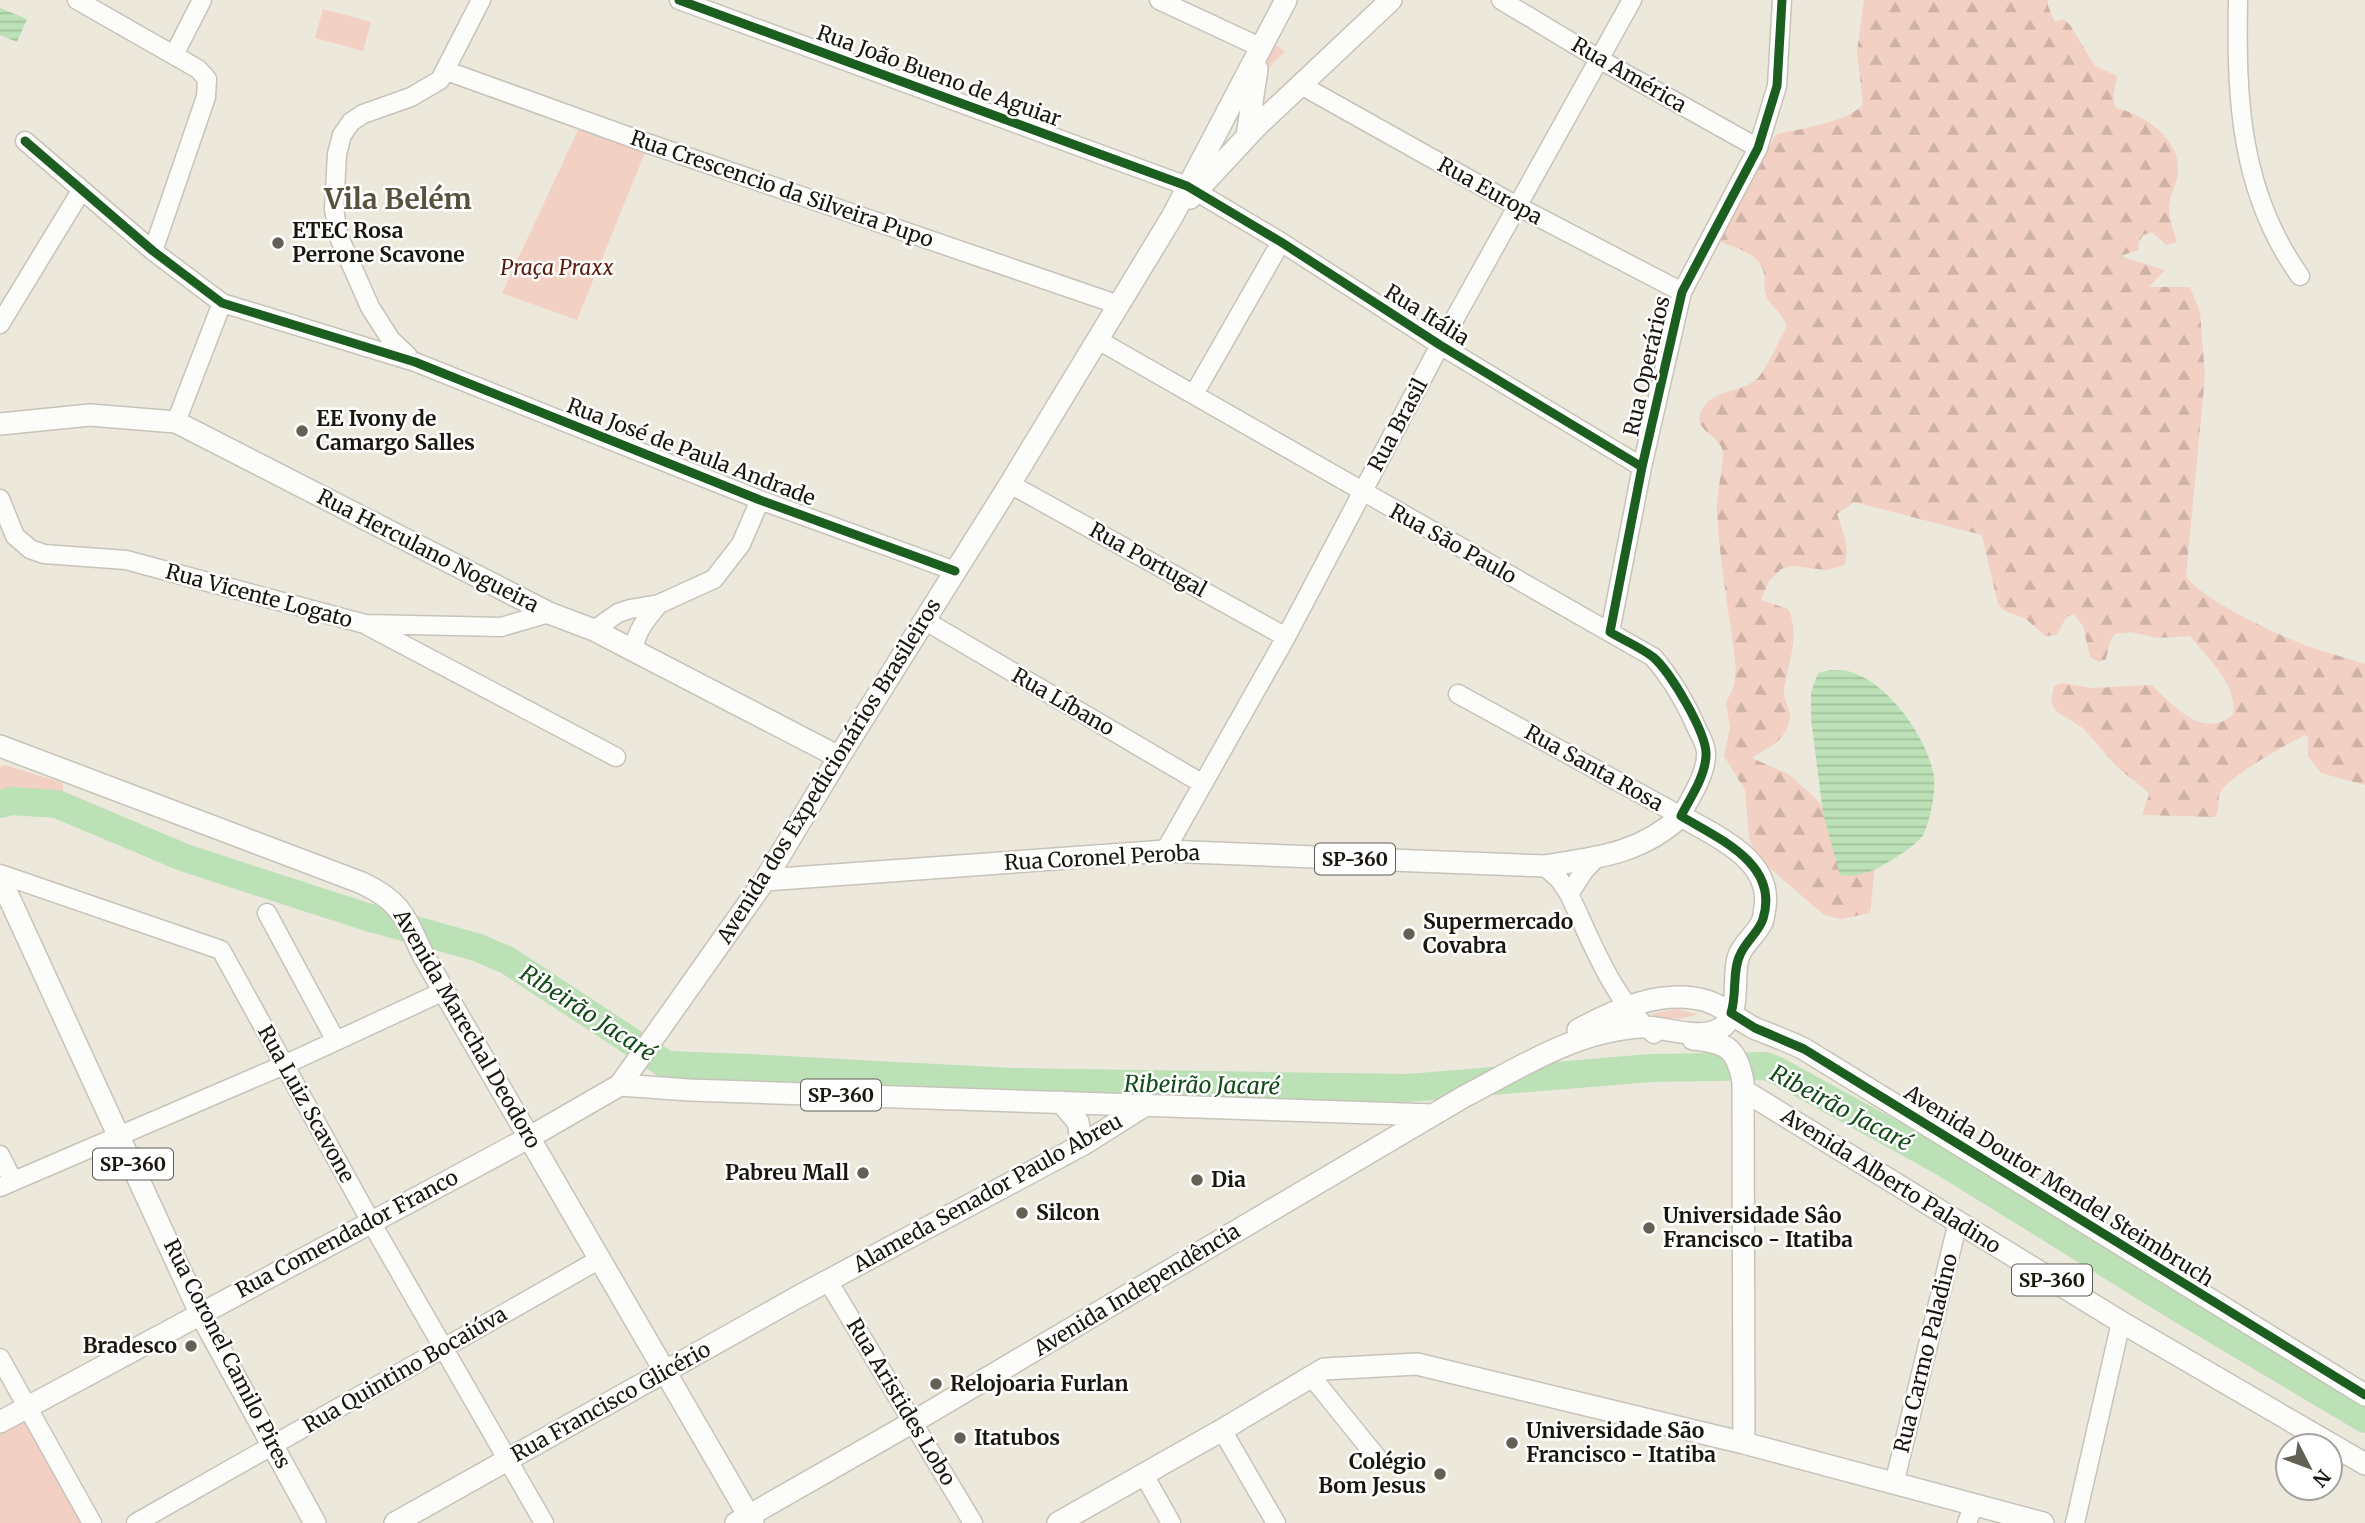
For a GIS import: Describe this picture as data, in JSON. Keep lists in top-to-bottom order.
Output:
{
  "streets": {
    "main road": [
      "Rua Herculano Nogueira",
      "Rua Santa Rosa",
      "Avenida dos Expedicionários Brasileiros",
      "Rua Coronel Peroba",
      "SP-360",
      "Avenida Marechal Deodoro",
      "Avenida Alberto Paladino",
      "Avenida Doutor Mendel Steimbruch",
      "Alameda Senador Paulo Abreu",
      "Rua Comendador Franco",
      "Avenida Independência",
      "Rua Coronel Camilo Pires",
      "Rua Francisco Glicério"
    ],
    "street": [
      "Rua América",
      "Rua João Bueno de Aguiar",
      "Rua Crescencio da Silveira Pupo",
      "Rua Europa",
      "Rua Itália",
      "Rua Operários",
      "Rua Brasil",
      "Rua José de Paula Andrade",
      "Rua São Paulo",
      "Rua Portugal",
      "Rua Vicente Logato",
      "Rua Líbano",
      "Rua Luiz Scavone",
      "Rua Carmo Paladino",
      "Rua Quintino Bocaiúva",
      "Rua Aristides Lobo"
    ]
  },
  "crossings": [
    ["Rua América", "Rua Operários"],
    ["Rua América", "Rua Brasil"],
    ["Rua João Bueno de Aguiar", "Rua Itália"],
    ["Rua João Bueno de Aguiar", "Avenida dos Expedicionários Brasileiros"],
    ["Rua Crescencio da Silveira Pupo", "Avenida dos Expedicionários Brasileiros"],
    ["Rua Europa", "Rua Operários"],
    ["Rua Europa", "Rua Brasil"],
    ["Rua Itália", "Rua Operários"],
    ["Rua Itália", "Rua Brasil"],
    ["Rua Itália", "Avenida dos Expedicionários Brasileiros"],
    ["Rua Operários", "Rua São Paulo"],
    ["Rua Brasil", "Rua São Paulo"],
    ["Rua Brasil", "Rua Portugal"],
    ["Rua Brasil", "Rua Líbano"],
    ["Rua Brasil", "Rua Coronel Peroba"],
    ["Rua José de Paula Andrade", "Avenida dos Expedicionários Brasileiros"],
    ["Rua São Paulo", "Rua Santa Rosa"],
    ["Rua São Paulo", "Avenida dos Expedicionários Brasileiros"],
    ["Rua São Paulo", "Rua Coronel Peroba"],
    ["Rua Herculano Nogueira", "Rua Vicente Logato"],
    ["Rua Herculano Nogueira", "Avenida dos Expedicionários Brasileiros"],
    ["Rua Portugal", "Avenida dos Expedicionários Brasileiros"],
    ["Rua Líbano", "Avenida dos Expedicionários Brasileiros"],
    ["Rua Santa Rosa", "Rua Coronel Peroba"],
    ["Rua Santa Rosa", "Avenida Doutor Mendel Steimbruch"],
    ["Rua Santa Rosa", "Avenida Independência"],
    ["Avenida dos Expedicionários Brasileiros", "Rua Coronel Peroba"],
    ["Avenida dos Expedicionários Brasileiros", "SP-360"],
    ["Avenida dos Expedicionários Brasileiros", "Rua Comendador Franco"],
    ["SP-360", "Alameda Senador Paulo Abreu"],
    ["SP-360", "Rua Comendador Franco"],
    ["SP-360", "Avenida Independência"],
    ["Avenida Marechal Deodoro", "Rua Comendador Franco"],
    ["Avenida Marechal Deodoro", "Avenida Independência"],
    ["Avenida Marechal Deodoro", "Rua Quintino Bocaiúva"],
    ["Avenida Marechal Deodoro", "Rua Francisco Glicério"],
    ["Rua Luiz Scavone", "Rua Comendador Franco"],
    ["Rua Luiz Scavone", "Rua Coronel Camilo Pires"],
    ["Rua Luiz Scavone", "Rua Quintino Bocaiúva"],
    ["Rua Luiz Scavone", "Rua Francisco Glicério"],
    ["Avenida Alberto Paladino", "Avenida Independência"],
    ["Avenida Alberto Paladino", "Rua Carmo Paladino"],
    ["Avenida Doutor Mendel Steimbruch", "Avenida Independência"],
    ["Alameda Senador Paulo Abreu", "Rua Francisco Glicério"],
    ["Alameda Senador Paulo Abreu", "Rua Aristides Lobo"],
    ["Rua Comendador Franco", "Rua Coronel Camilo Pires"],
    ["Avenida Independência", "Rua Aristides Lobo"],
    ["Rua Coronel Camilo Pires", "Rua Quintino Bocaiúva"],
    ["Rua Francisco Glicério", "Rua Aristides Lobo"]
  ],
  "districts": ["Vila Belém"],
  "water": ["Ribeirão Jacaré"],
  "parks": ["Praça Praxx"],
  "places": [
    "ETEC Rosa Perrone Scavone",
    "EE Ivony de Camargo Salles",
    "Supermercado Covabra",
    "Pabreu Mall",
    "Dia",
    "Silcon",
    "Universidade Sâo Francisco - Itatiba",
    "Bradesco",
    "Relojoaria Furlan",
    "Itatubos",
    "Universidade São Francisco - Itatiba",
    "Colégio Bom Jesus"
  ],
  "north": "bottom right"
}
